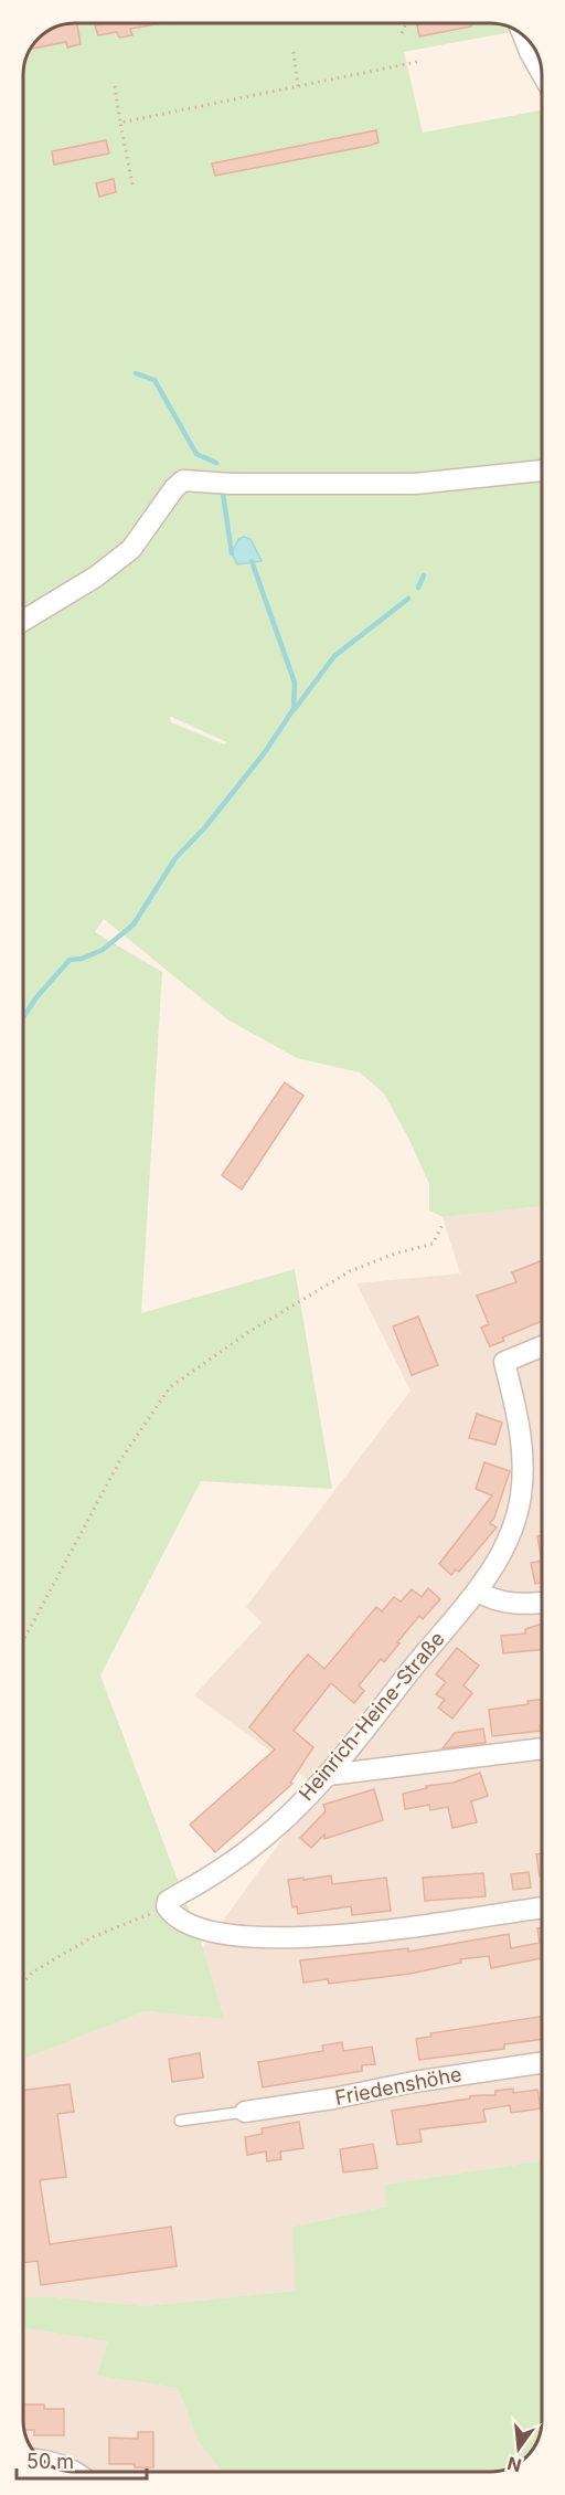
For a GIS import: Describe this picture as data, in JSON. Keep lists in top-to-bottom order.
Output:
{
  "streets": {
    "street": ["Heinrich-Heine-Straße", "Friedenshöhe"]
  },
  "scale_bar": "50 m",
  "north": "bottom"
}
